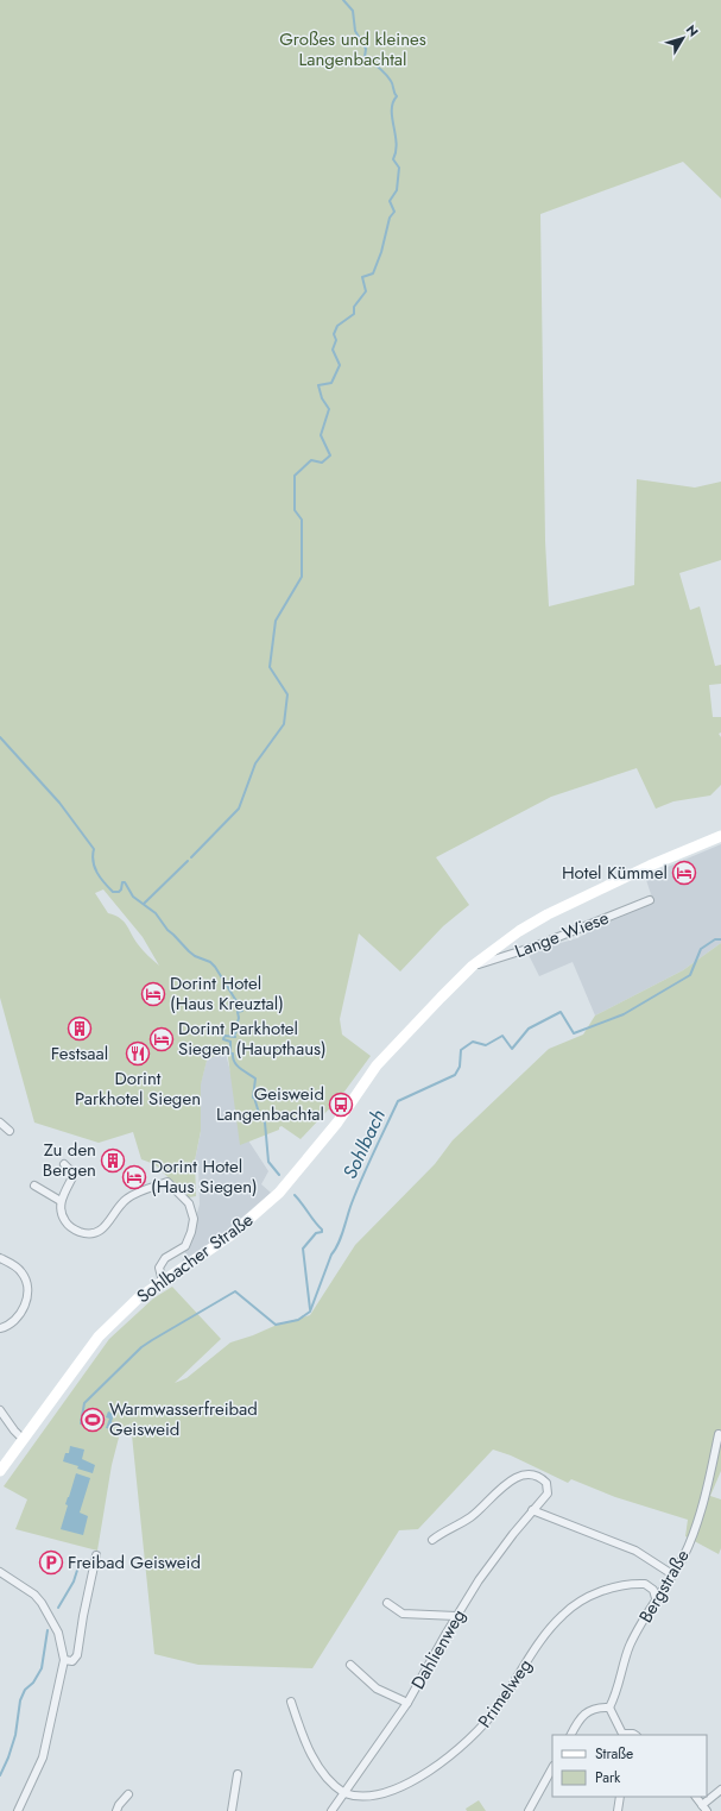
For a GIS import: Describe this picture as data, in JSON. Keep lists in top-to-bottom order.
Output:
{
  "streets": {
    "street": [
      "Lange Wiese",
      "Sohlbacher Straße",
      "Bergstraße",
      "Dahlienweg",
      "Primelweg"
    ]
  },
  "crossings": [
    ["Lange Wiese", "Sohlbacher Straße"],
    ["Bergstraße", "Primelweg"],
    ["Dahlienweg", "Primelweg"]
  ],
  "water": ["Sohlbach"],
  "parks": ["Großes und kleines Langenbachtal"],
  "places": {
    "hotel": [
      "Hotel Kümmel",
      "Dorint Hotel (Haus Kreuztal)",
      "Dorint Parkhotel Siegen (Haupthaus)",
      "Dorint Hotel (Haus Siegen)"
    ],
    "building": ["Festsaal", "Zu den Bergen"],
    "restaurant": ["Dorint Parkhotel Siegen"],
    "bus stop": ["Geisweid Langenbachtal"],
    "sports": ["Warmwasserfreibad Geisweid"],
    "parking": ["Freibad Geisweid"]
  },
  "legend": ["Straße", "Park"],
  "north": "top right"
}
